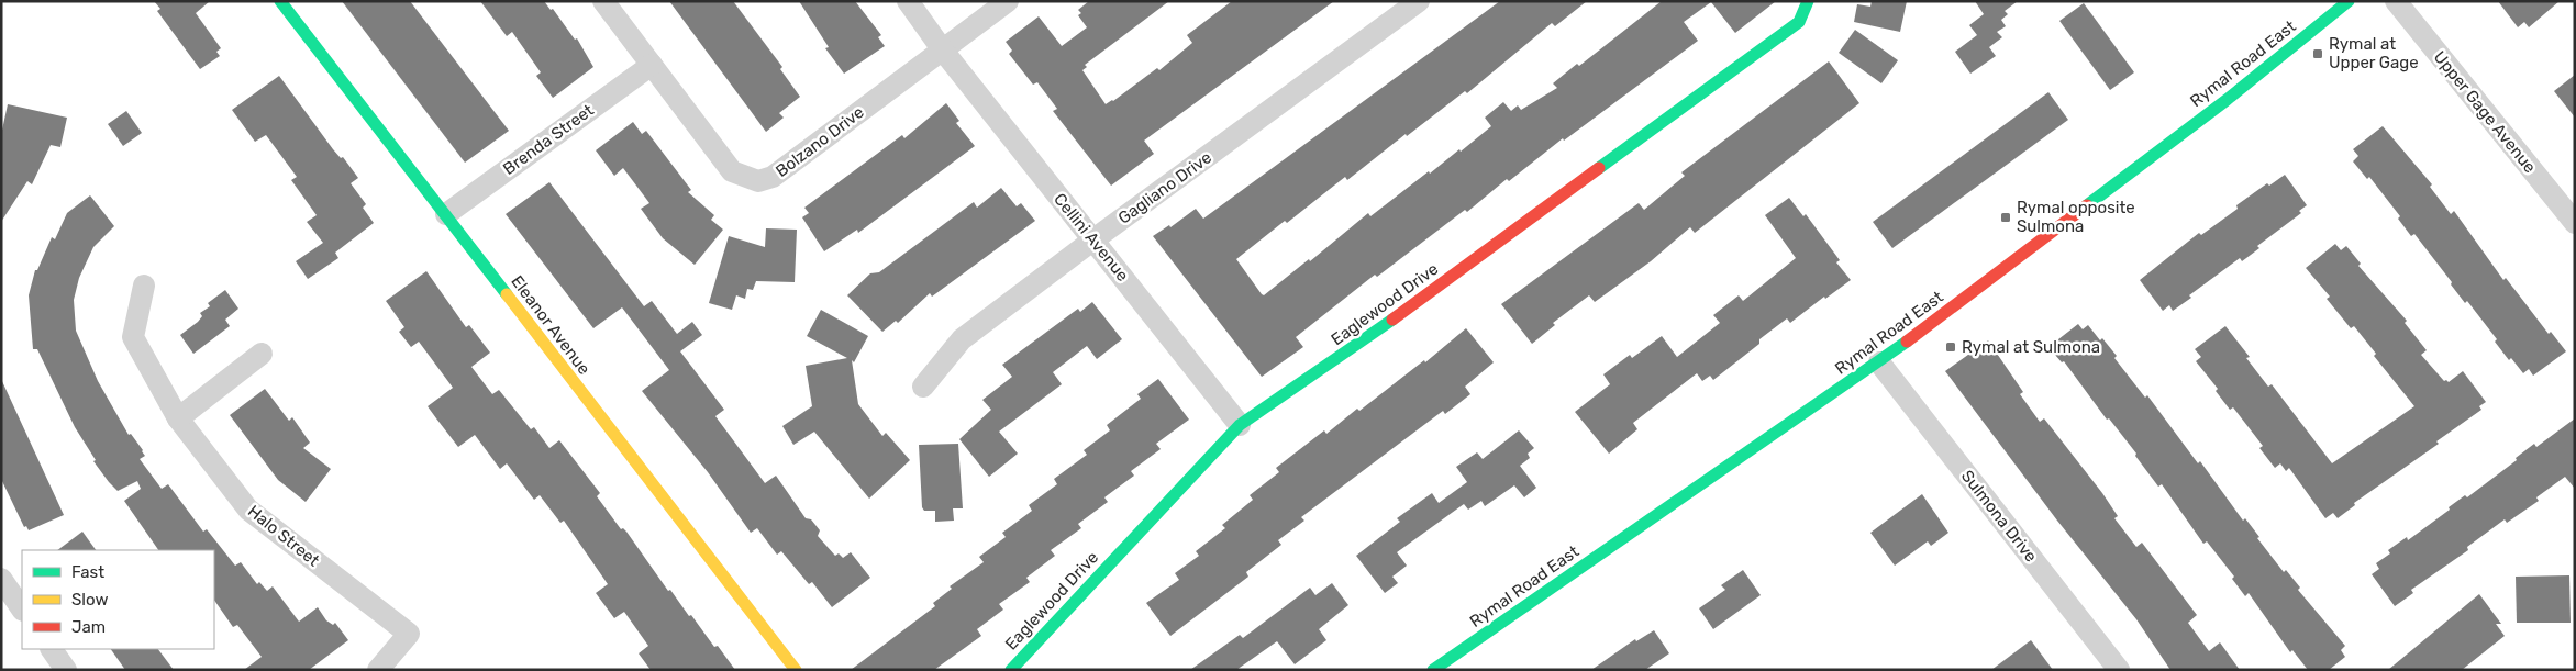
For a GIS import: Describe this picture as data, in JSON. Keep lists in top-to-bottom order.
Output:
{
  "streets": {
    "street": [
      "Rymal Road East",
      "Upper Gage Avenue",
      "Brenda Street",
      "Bolzano Drive",
      "Gagliano Drive",
      "Cellini Avenue",
      "Eaglewood Drive",
      "Eleanor Avenue",
      "Sulmona Drive",
      "Halo Street"
    ]
  },
  "crossings": [
    ["Rymal Road East", "Sulmona Drive"],
    ["Brenda Street", "Bolzano Drive"],
    ["Brenda Street", "Eleanor Avenue"],
    ["Bolzano Drive", "Cellini Avenue"],
    ["Gagliano Drive", "Cellini Avenue"],
    ["Cellini Avenue", "Eaglewood Drive"]
  ],
  "places": {
    "transit": ["Rymal at Upper Gage", "Rymal opposite Sulmona", "Rymal at Sulmona"]
  },
  "legend": ["Fast", "Slow", "Jam"]
}
